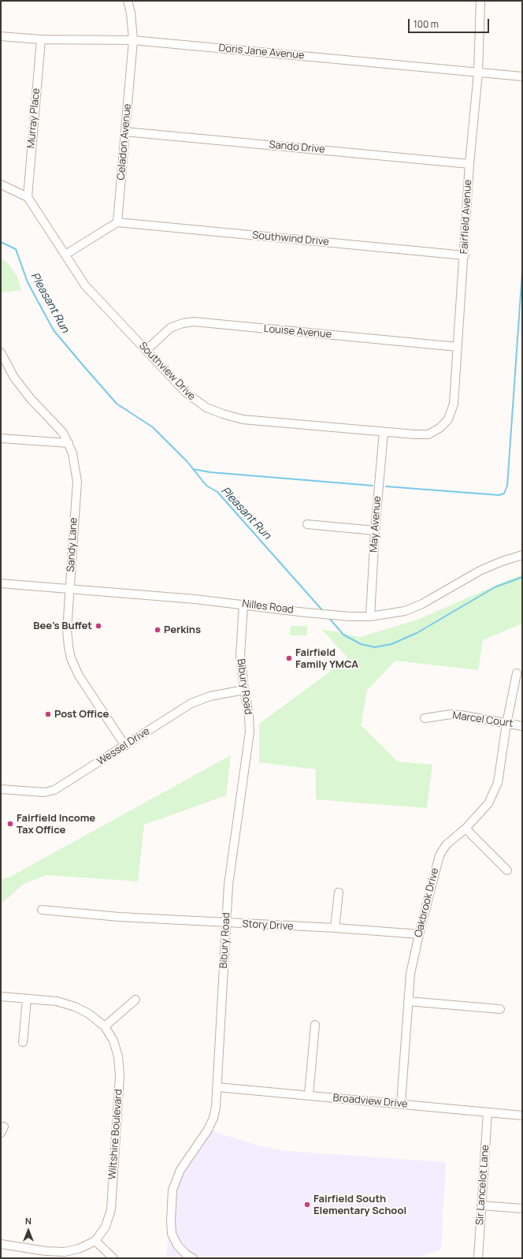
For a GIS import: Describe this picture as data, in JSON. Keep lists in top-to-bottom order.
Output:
{
  "streets": {
    "street": [
      "Doris Jane Avenue",
      "Murray Place",
      "Celadon Avenue",
      "Sando Drive",
      "Fairfield Avenue",
      "Southwind Drive",
      "Louise Avenue",
      "Southview Drive",
      "May Avenue",
      "Sandy Lane",
      "Nilles Road",
      "Bibury Road",
      "Marcel Court",
      "Wessel Drive",
      "Oakbrook Drive",
      "Story Drive",
      "Broadview Drive",
      "Wiltshire Boulevard",
      "Sir Lancelot Lane"
    ]
  },
  "crossings": [
    ["Doris Jane Avenue", "Murray Place"],
    ["Doris Jane Avenue", "Celadon Avenue"],
    ["Doris Jane Avenue", "Fairfield Avenue"],
    ["Murray Place", "Southview Drive"],
    ["Celadon Avenue", "Sando Drive"],
    ["Celadon Avenue", "Southwind Drive"],
    ["Sando Drive", "Fairfield Avenue"],
    ["Fairfield Avenue", "Southwind Drive"],
    ["Fairfield Avenue", "Louise Avenue"],
    ["Fairfield Avenue", "Southview Drive"],
    ["Louise Avenue", "Southview Drive"],
    ["Southview Drive", "May Avenue"],
    ["May Avenue", "Nilles Road"],
    ["Sandy Lane", "Nilles Road"],
    ["Sandy Lane", "Wessel Drive"],
    ["Nilles Road", "Bibury Road"],
    ["Bibury Road", "Wessel Drive"],
    ["Bibury Road", "Story Drive"],
    ["Bibury Road", "Broadview Drive"],
    ["Marcel Court", "Oakbrook Drive"],
    ["Oakbrook Drive", "Story Drive"],
    ["Oakbrook Drive", "Broadview Drive"],
    ["Broadview Drive", "Sir Lancelot Lane"]
  ],
  "water": ["Pleasant Run"],
  "places": [
    "Bee's Buffet",
    "Perkins",
    "Fairfield Family YMCA",
    "Post Office",
    "Fairfield Income Tax Office",
    "Fairfield South Elementary School"
  ],
  "scale_bar": "100 m",
  "north": "top"
}
